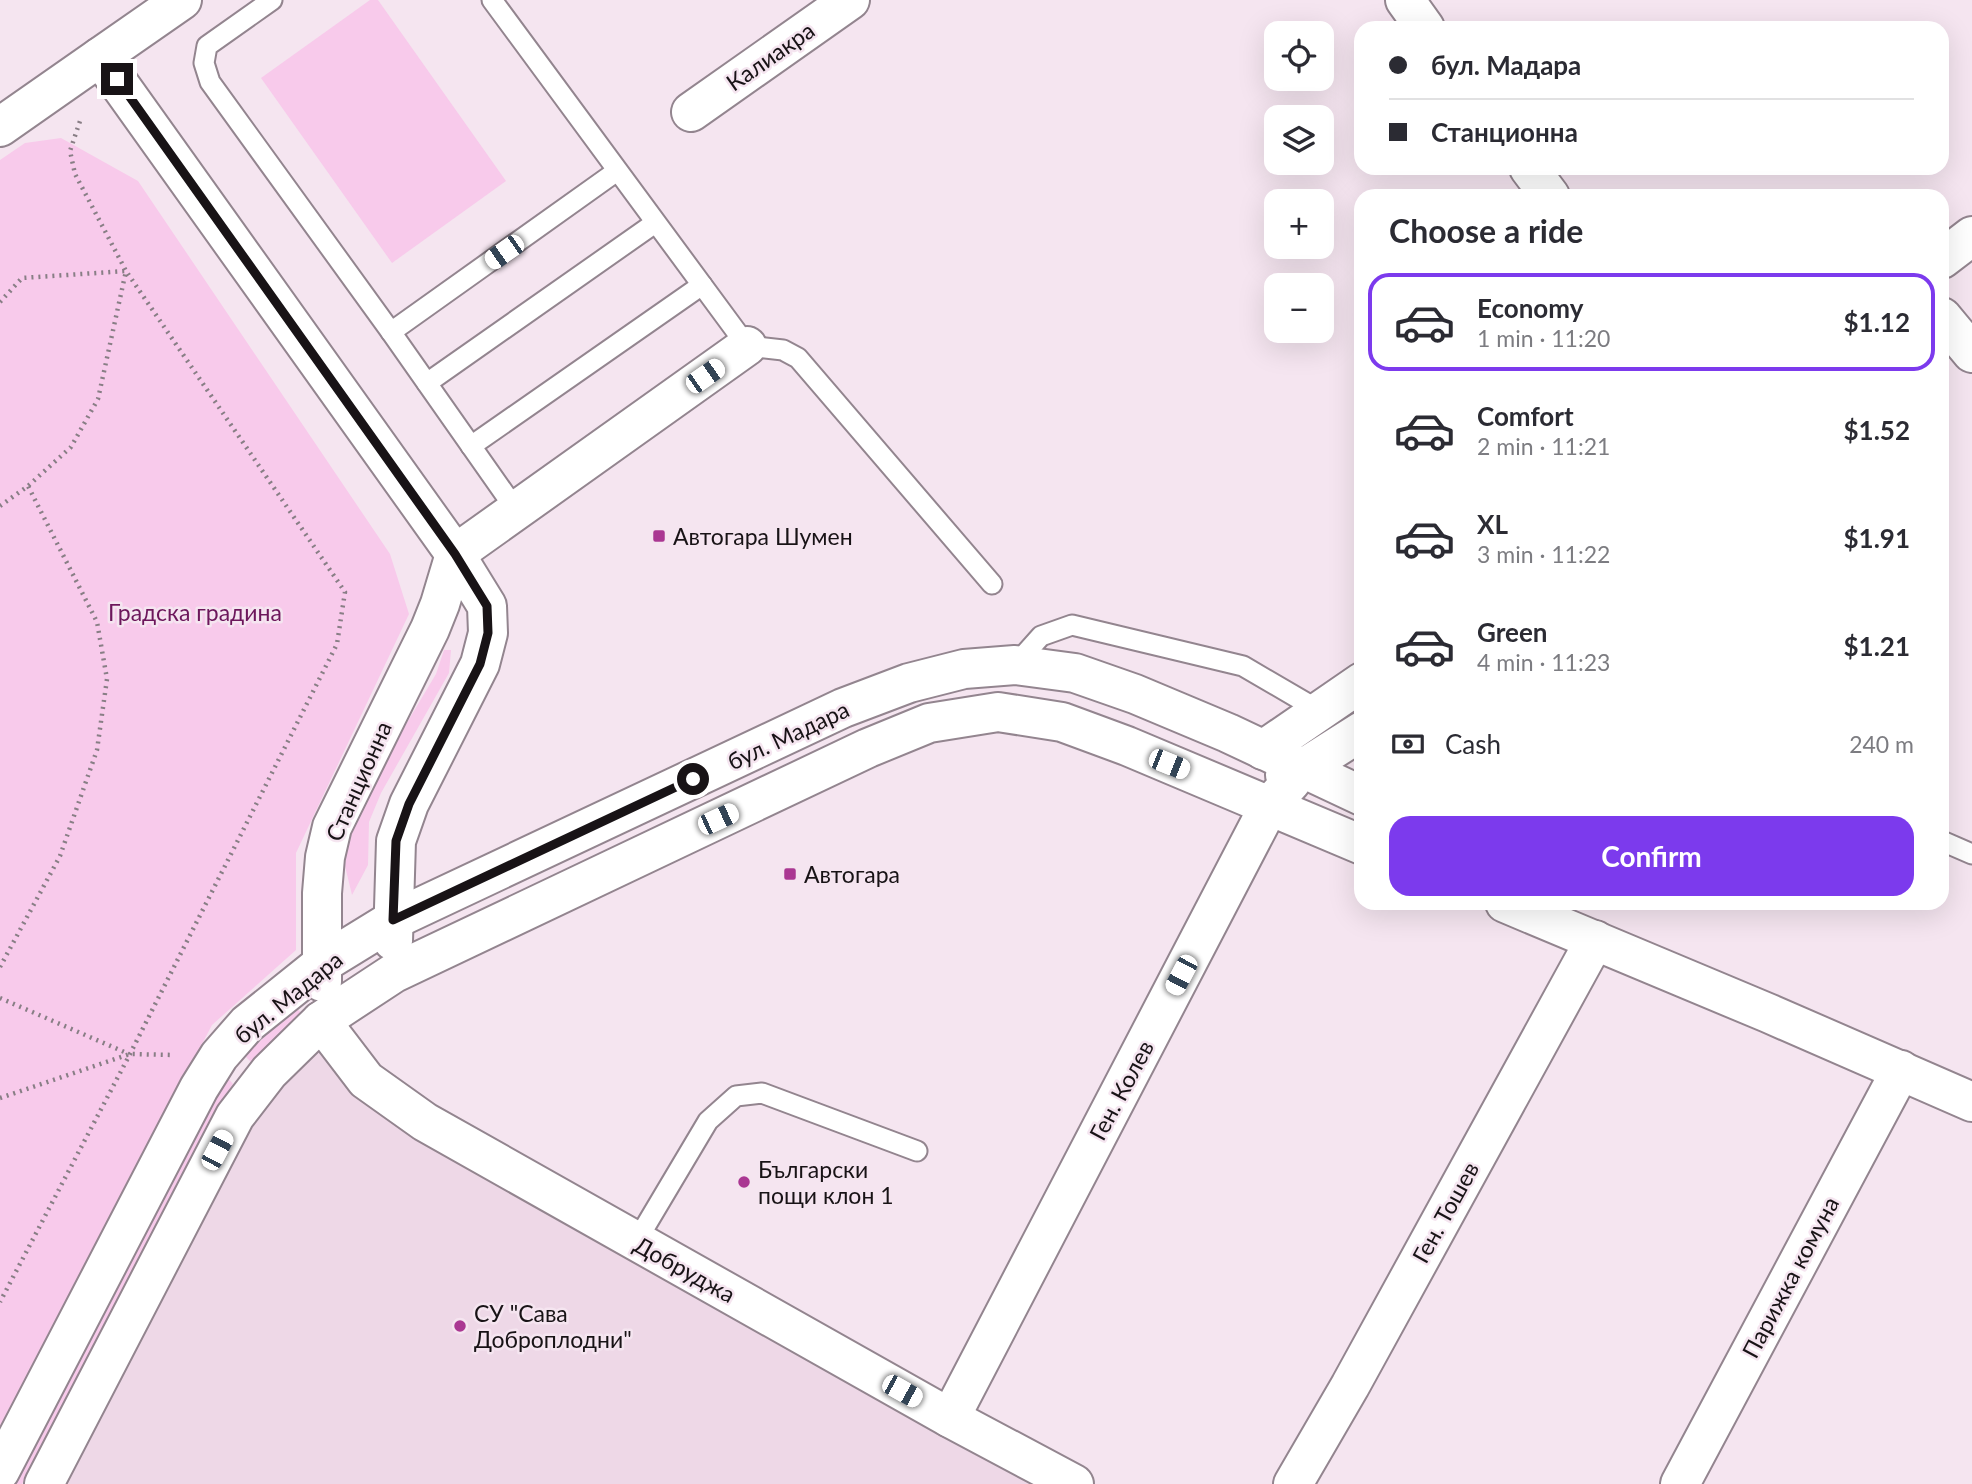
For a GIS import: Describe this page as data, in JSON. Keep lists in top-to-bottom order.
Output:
{
  "streets": {
    "street": [
      "Калиакра",
      "бул. Мадара",
      "Станционна",
      "Ген. Колев",
      "Ген. Тошев",
      "Добруджа",
      "Парижка комуна"
    ]
  },
  "crossings": [
    ["бул. Мадара", "Станционна"],
    ["бул. Мадара", "Ген. Колев"],
    ["бул. Мадара", "Добруджа"],
    ["Станционна", "Добруджа"],
    ["Ген. Колев", "Добруджа"]
  ],
  "parks": ["Градска градина"],
  "places": {
    "transit": ["Автогара Шумен", "Автогара"],
    "other": ["Български пощи клон 1", "СУ \"Сава Доброплодни\""]
  },
  "page": {
    "map_buttons": ["+", "−"],
    "banner": ["бул. Мадара", "Станционна"],
    "heading": "Choose a ride",
    "list": [
      {
        "name": "Economy",
        "note": "1 min · 11:20",
        "value": "$1.12"
      },
      {
        "name": "Comfort",
        "note": "2 min · 11:21",
        "value": "$1.52"
      },
      {
        "name": "XL",
        "note": "3 min · 11:22",
        "value": "$1.91"
      },
      {
        "name": "Green",
        "note": "4 min · 11:23",
        "value": "$1.21"
      }
    ],
    "pay": ["Cash", "240 m"],
    "buttons": "Confirm"
  }
}
